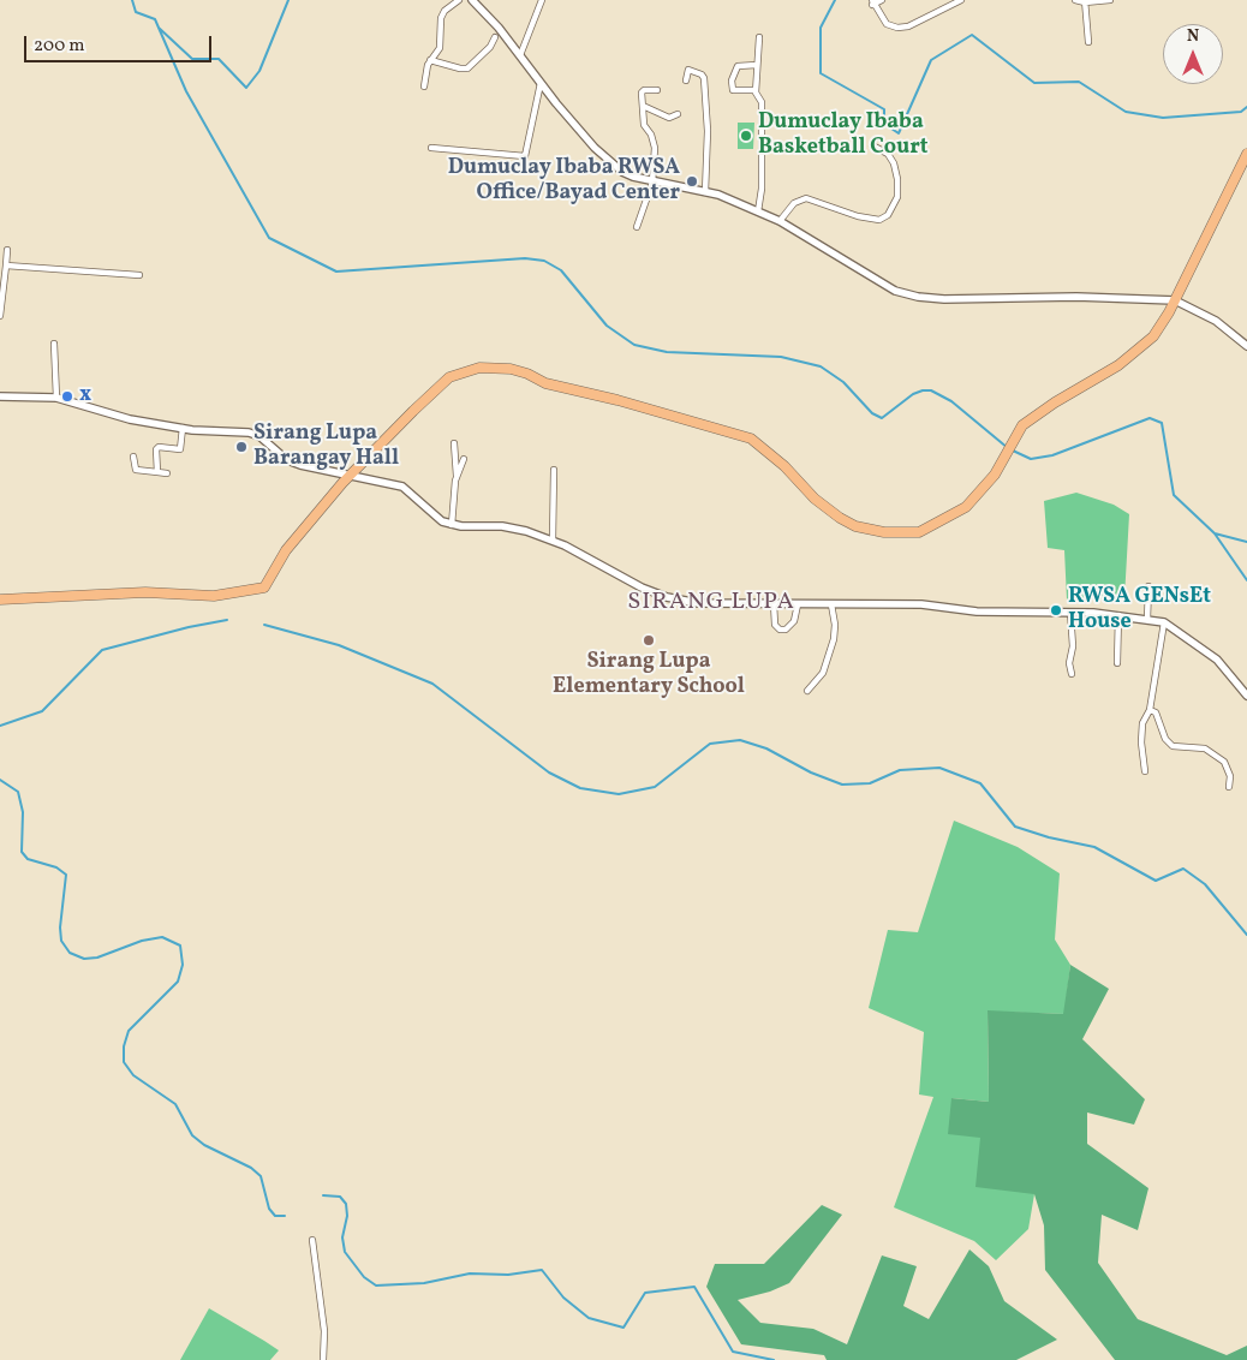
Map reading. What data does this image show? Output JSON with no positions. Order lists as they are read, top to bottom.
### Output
{
  "districts": ["SIRANG LUPA"],
  "places": [
    "Dumuclay Ibaba Basketball Court",
    "Dumuclay Ibaba RWSA Office/Bayad Center",
    "x",
    "Sirang Lupa Barangay Hall",
    "RWSA GENsEt House",
    "Sirang Lupa Elementary School"
  ],
  "scale_bar": "200 m",
  "north": "top"
}
